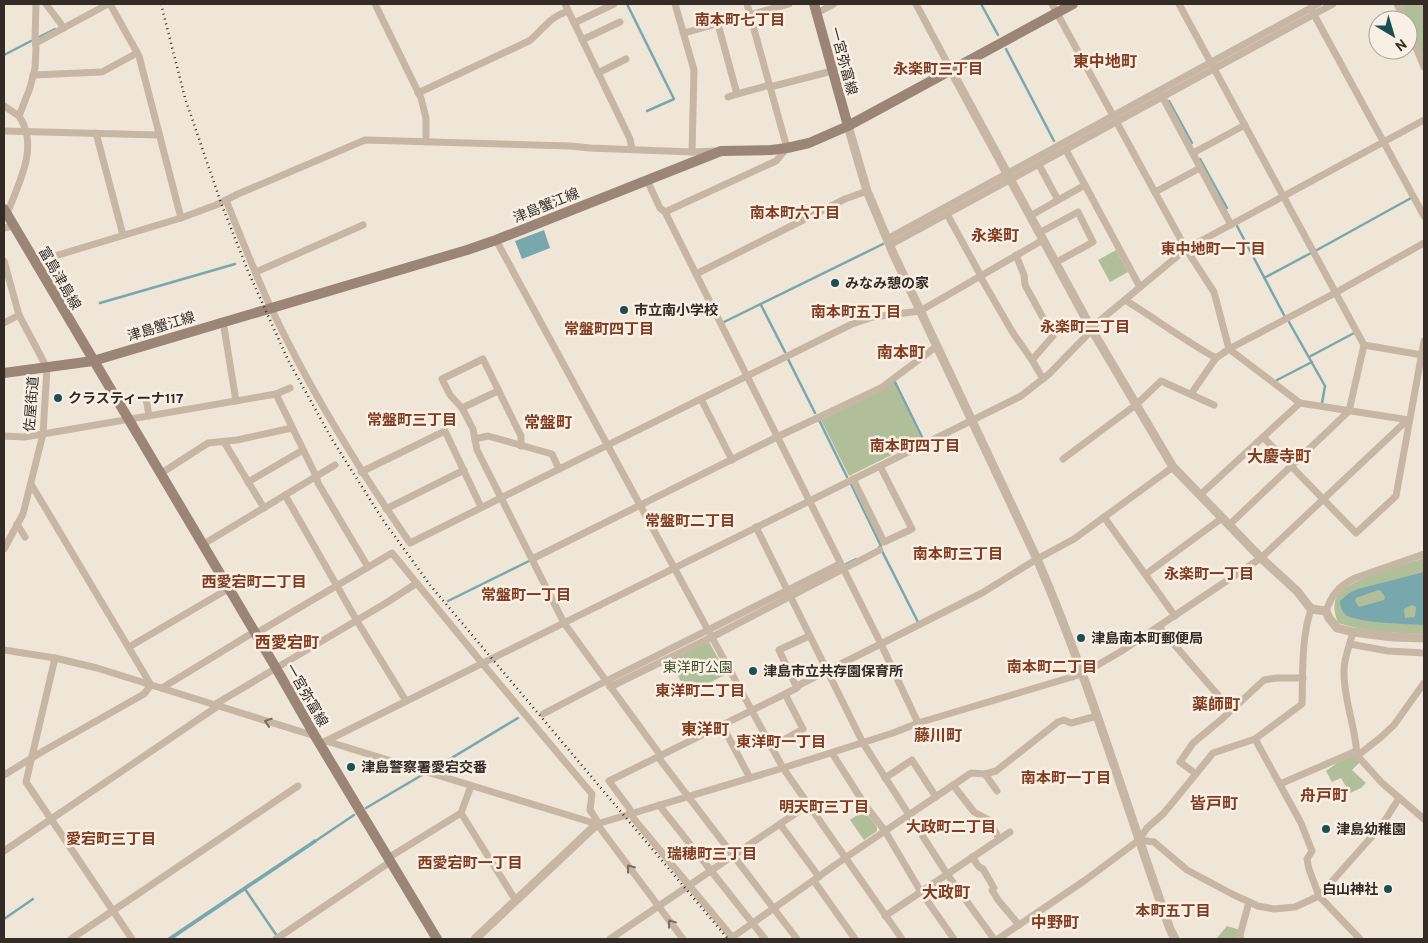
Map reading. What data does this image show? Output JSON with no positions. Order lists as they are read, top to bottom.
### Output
{
  "streets": {
    "main road": ["一宮弥富線", "津島蟹江線", "富島津島線"],
    "street": ["佐屋街道"]
  },
  "crossings": [
    ["一宮弥富線", "津島蟹江線"],
    ["一宮弥富線", "富島津島線"],
    ["津島蟹江線", "富島津島線"],
    ["津島蟹江線", "佐屋街道"]
  ],
  "districts": [
    "南本町七丁目",
    "東中地町",
    "永楽町三丁目",
    "南本町六丁目",
    "永楽町",
    "東中地町一丁目",
    "南本町五丁目",
    "永楽町二丁目",
    "常盤町四丁目",
    "南本町",
    "常盤町三丁目",
    "常盤町",
    "南本町四丁目",
    "大慶寺町",
    "常盤町二丁目",
    "南本町三丁目",
    "永楽町一丁目",
    "西愛宕町二丁目",
    "常盤町一丁目",
    "西愛宕町",
    "南本町二丁目",
    "東洋町二丁目",
    "薬師町",
    "東洋町",
    "藤川町",
    "東洋町一丁目",
    "南本町一丁目",
    "舟戸町",
    "皆戸町",
    "明天町三丁目",
    "大政町二丁目",
    "愛宕町三丁目",
    "瑞穂町三丁目",
    "西愛宕町一丁目",
    "大政町",
    "本町五丁目",
    "中野町"
  ],
  "parks": ["東洋町公園"],
  "places": [
    "みなみ憩の家",
    "市立南小学校",
    "クラスティーナ117",
    "津島南本町郵便局",
    "津島市立共存園保育所",
    "津島警察署愛宕交番",
    "津島幼稚園",
    "白山神社"
  ],
  "north": "bottom right"
}
